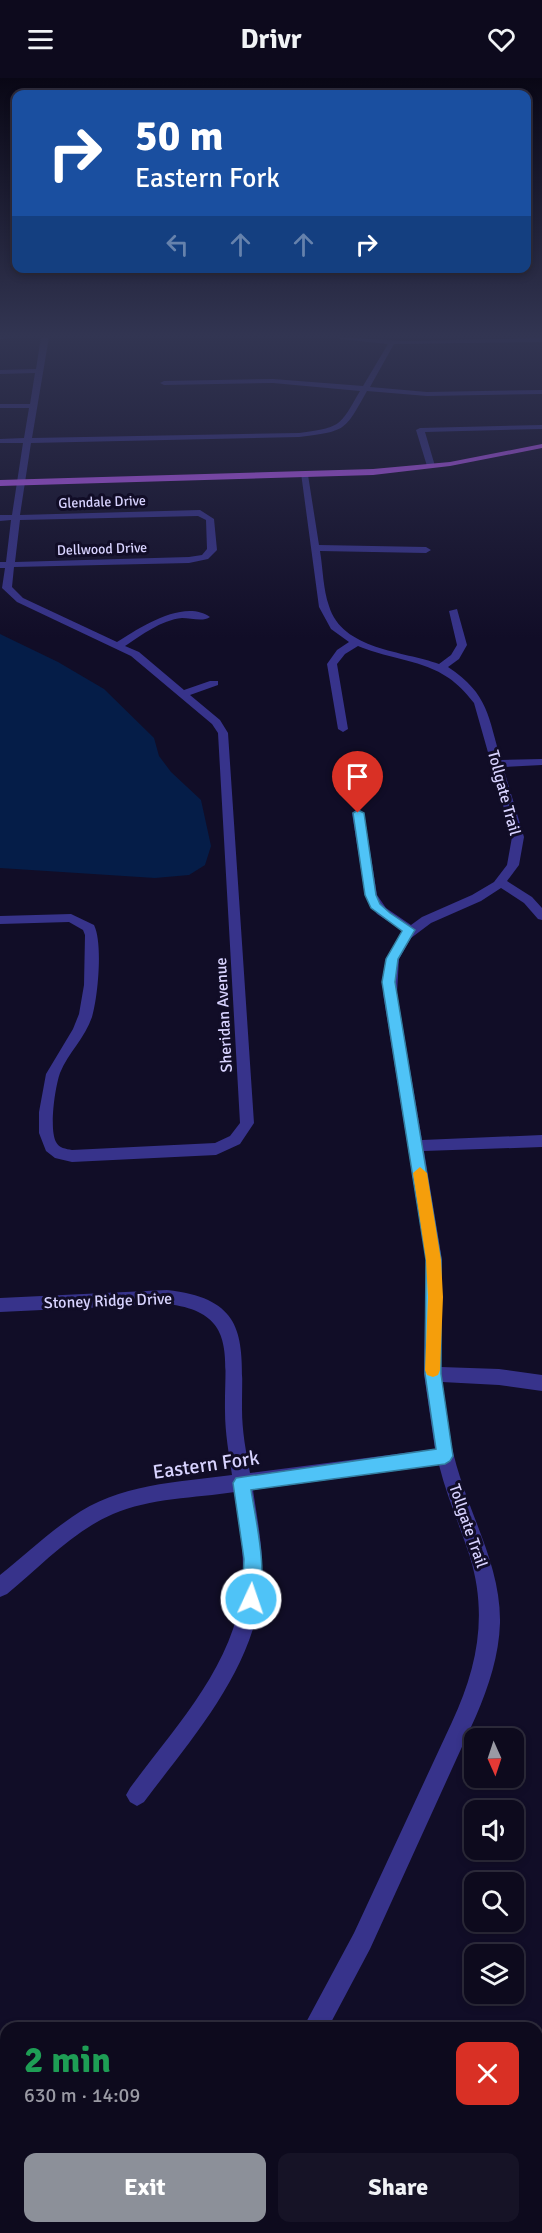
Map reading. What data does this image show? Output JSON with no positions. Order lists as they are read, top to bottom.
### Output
{
  "streets": {
    "street": [
      "Glendale Drive",
      "Dellwood Drive",
      "Tollgate Trail",
      "Sheridan Avenue",
      "Stoney Ridge Drive",
      "Eastern Fork"
    ]
  },
  "crossings": [
    ["Glendale Drive", "Dellwood Drive"],
    ["Glendale Drive", "Sheridan Avenue"],
    ["Dellwood Drive", "Sheridan Avenue"],
    ["Tollgate Trail", "Eastern Fork"],
    ["Stoney Ridge Drive", "Eastern Fork"]
  ],
  "north": "bottom",
  "page": {
    "header": "Drivr",
    "turn": ["50 m", "Eastern Fork"],
    "heading": ["2 min", "630 m · 14:09"],
    "buttons": ["Exit", "Share"]
  }
}
